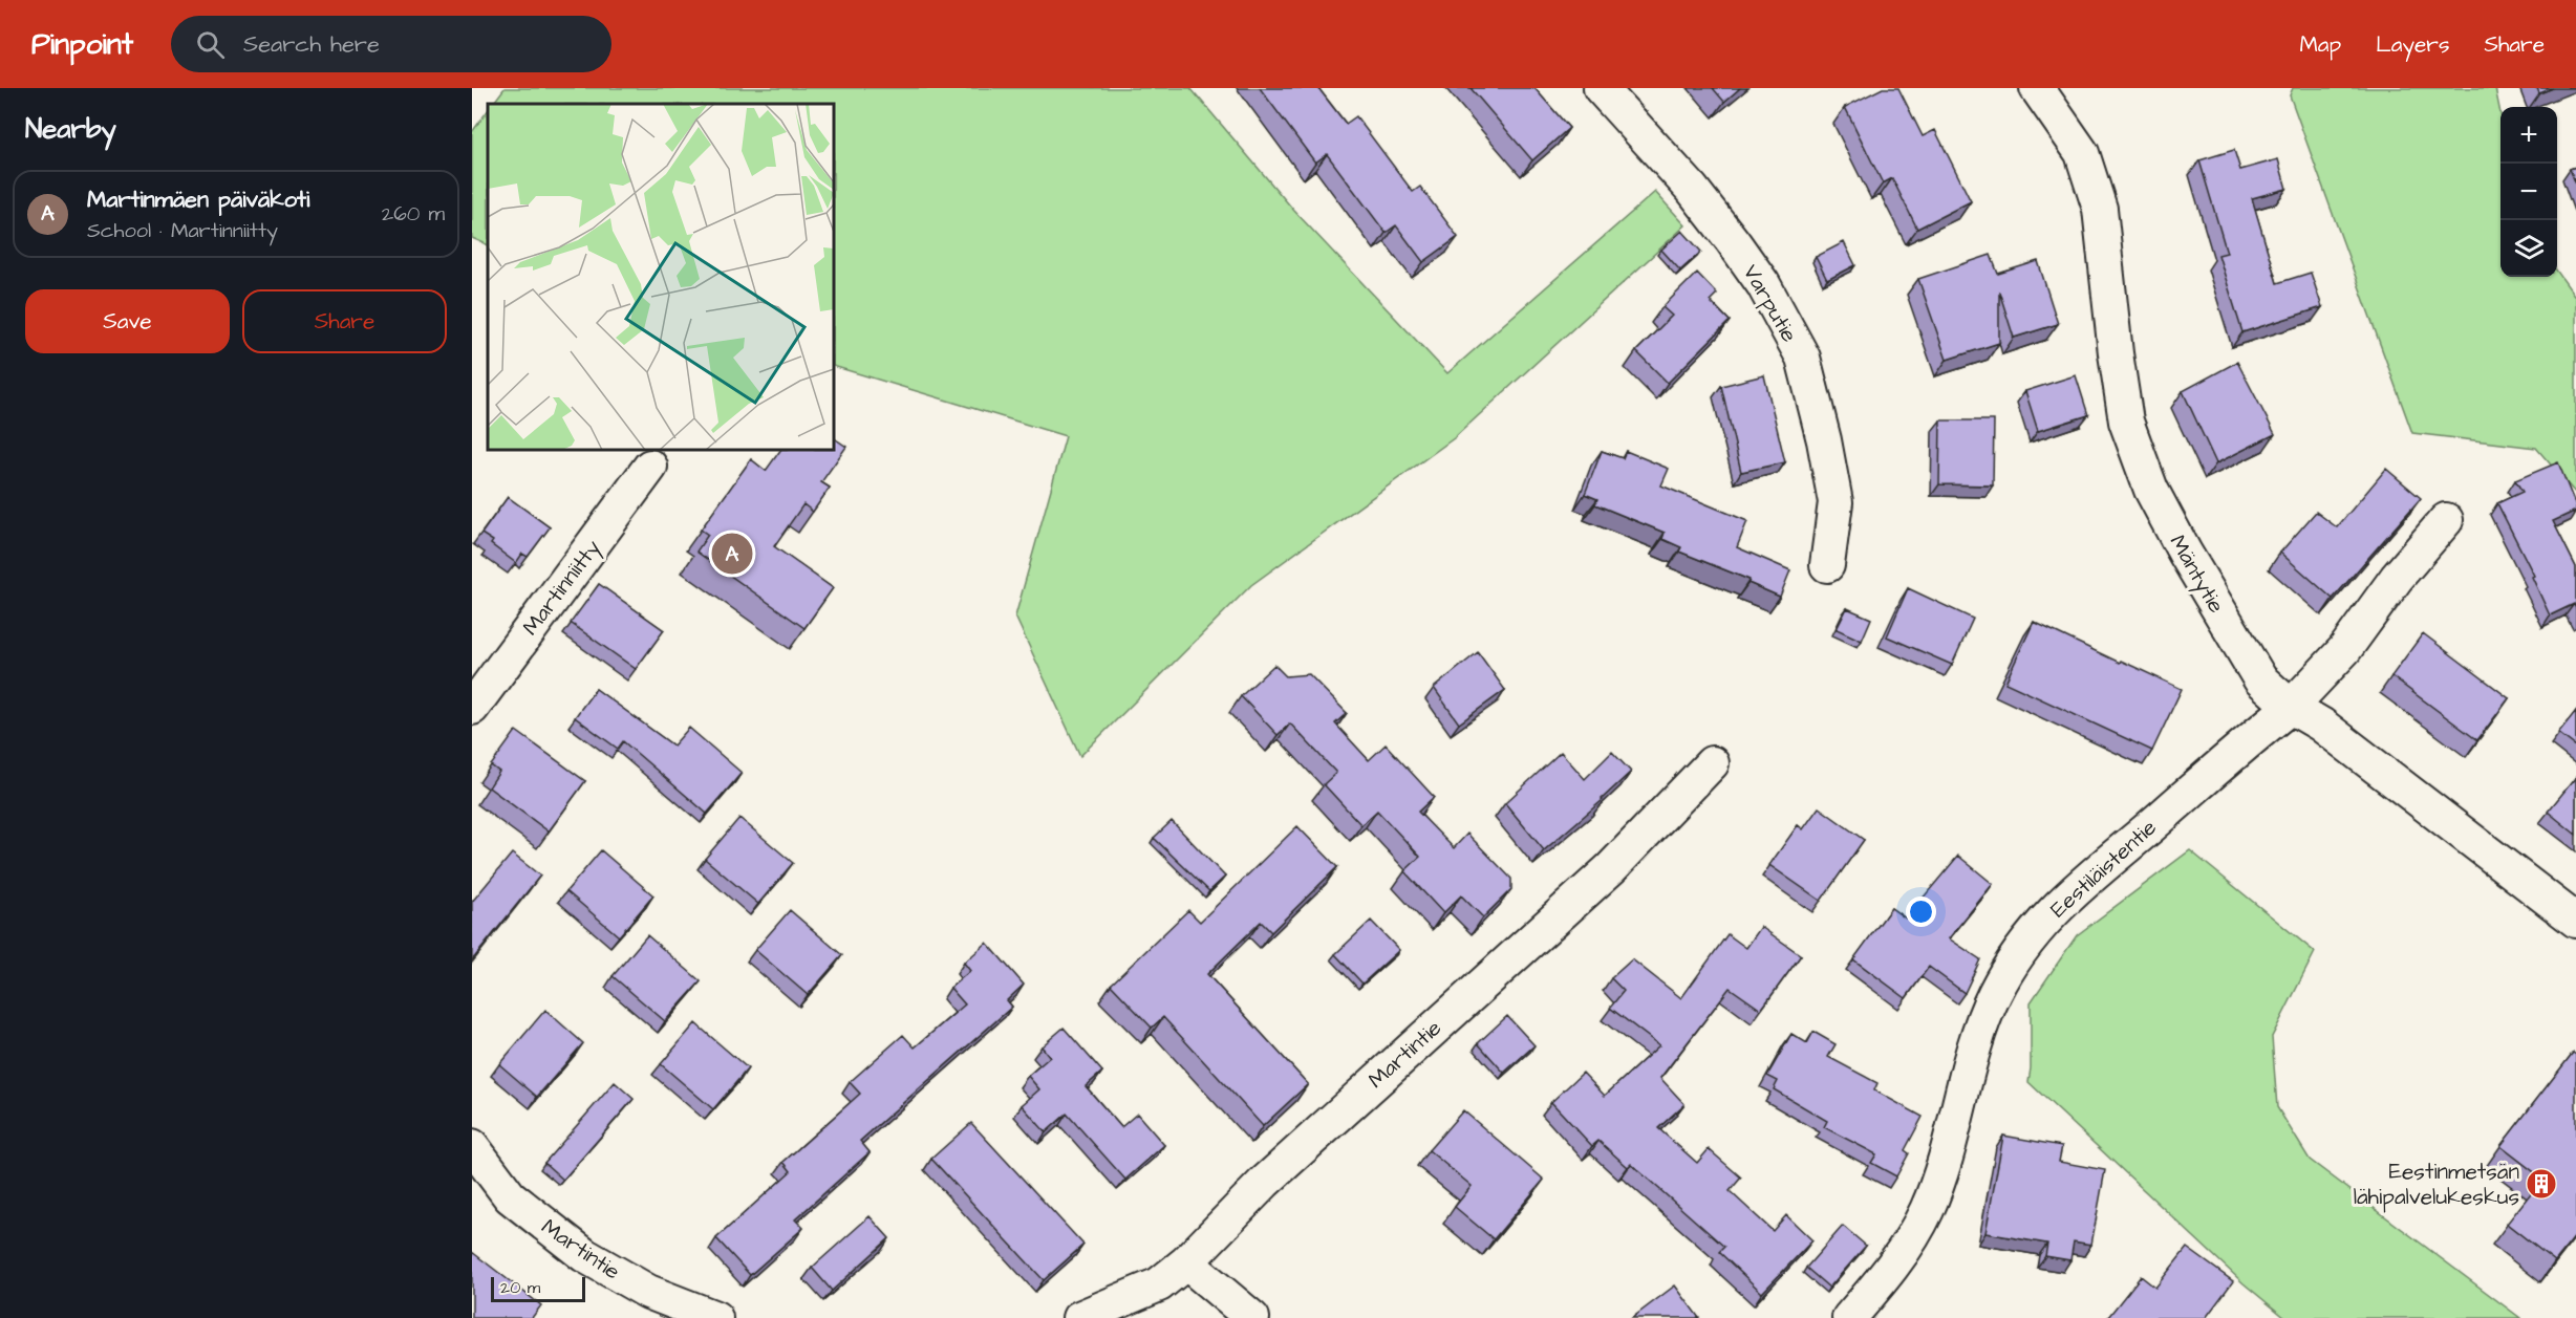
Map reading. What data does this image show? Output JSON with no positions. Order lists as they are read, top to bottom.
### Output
{
  "streets": {
    "street": [
      "Varputie",
      "Mäntytie",
      "Martinniitty",
      "Eestiläistentie",
      "Martintie"
    ]
  },
  "crossings": [
    ["Mäntytie", "Eestiläistentie"]
  ],
  "places": {
    "building": ["Eestinmetsän lähipalvelukeskus"]
  },
  "scale_bar": "20 m",
  "page": {
    "header": "Pinpoint",
    "search": "Search here",
    "nav": ["Map", "Layers", "Share"],
    "heading": "Nearby",
    "map_buttons": ["+", "−"],
    "list": [
      {
        "mark": "A",
        "name": "Martinmäen päiväkoti",
        "note": "School · Martinniitty",
        "value": "260 m"
      }
    ],
    "buttons": ["Save", "Share"],
    "pins": "A",
    "scale": "20 m"
  }
}
